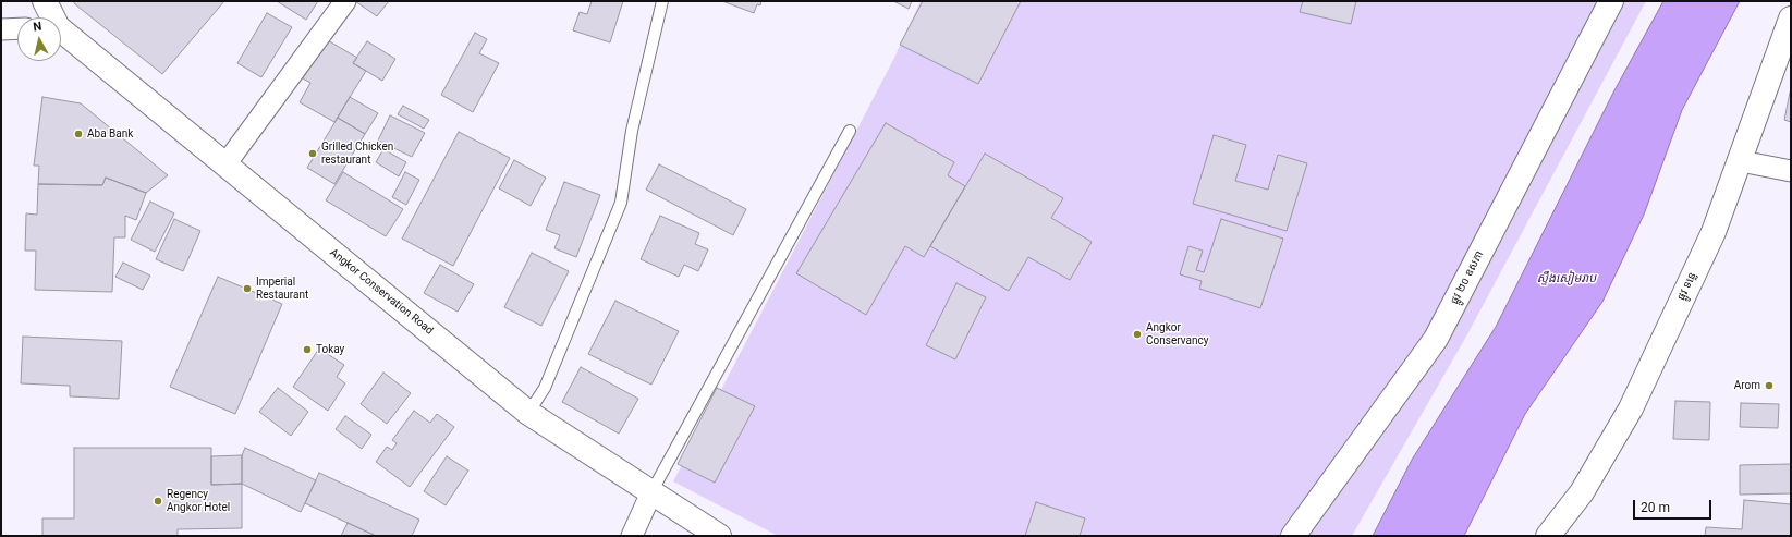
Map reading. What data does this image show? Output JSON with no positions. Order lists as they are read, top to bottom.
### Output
{
  "streets": {
    "street": ["ផ្លូវ ២០ ឧសភា", "ផ្លូវ ទន្លេ", "Angkor Conservation Road"]
  },
  "water": ["ស្ទឹងសៀមរាប"],
  "places": [
    "Aba Bank",
    "Grilled Chicken restaurant",
    "Imperial Restaurant",
    "Angkor Conservancy",
    "Tokay",
    "Arom",
    "Regency Angkor Hotel"
  ],
  "scale_bar": "20 m",
  "north": "top"
}
